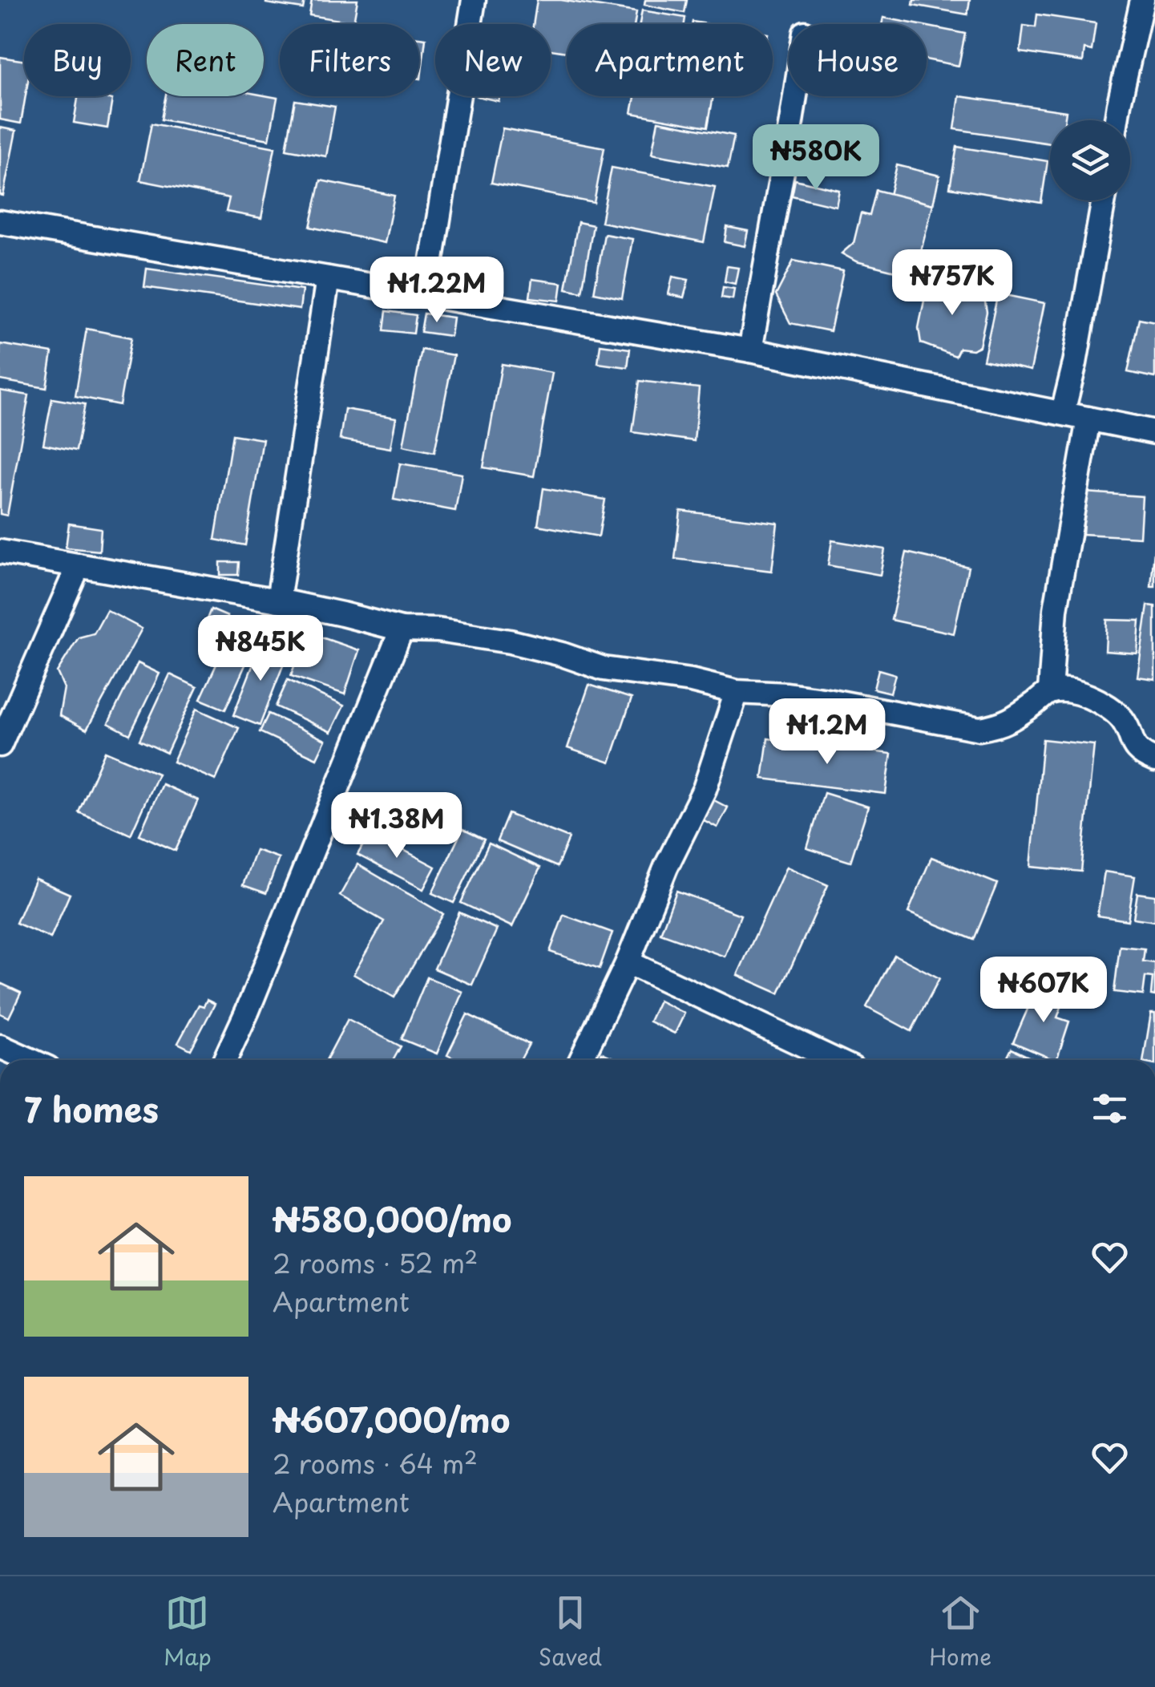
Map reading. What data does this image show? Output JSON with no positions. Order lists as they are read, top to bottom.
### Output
{
  "page": {
    "chip": [
      "Buy",
      "Rent",
      "Filters",
      "New",
      "Apartment",
      "House"
    ],
    "price": [
      "₦580K",
      "₦757K",
      "₦1.22M",
      "₦845K",
      "₦1.2M",
      "₦1.38M",
      "₦607K"
    ],
    "heading": "7 homes",
    "list": [
      {
        "name": "₦580,000/mo",
        "note": "2 rooms · 52 m² · Apartment"
      },
      {
        "name": "₦607,000/mo",
        "note": "2 rooms · 64 m² · Apartment"
      }
    ],
    "tabs": ["Map", "Saved", "Home"]
  }
}
